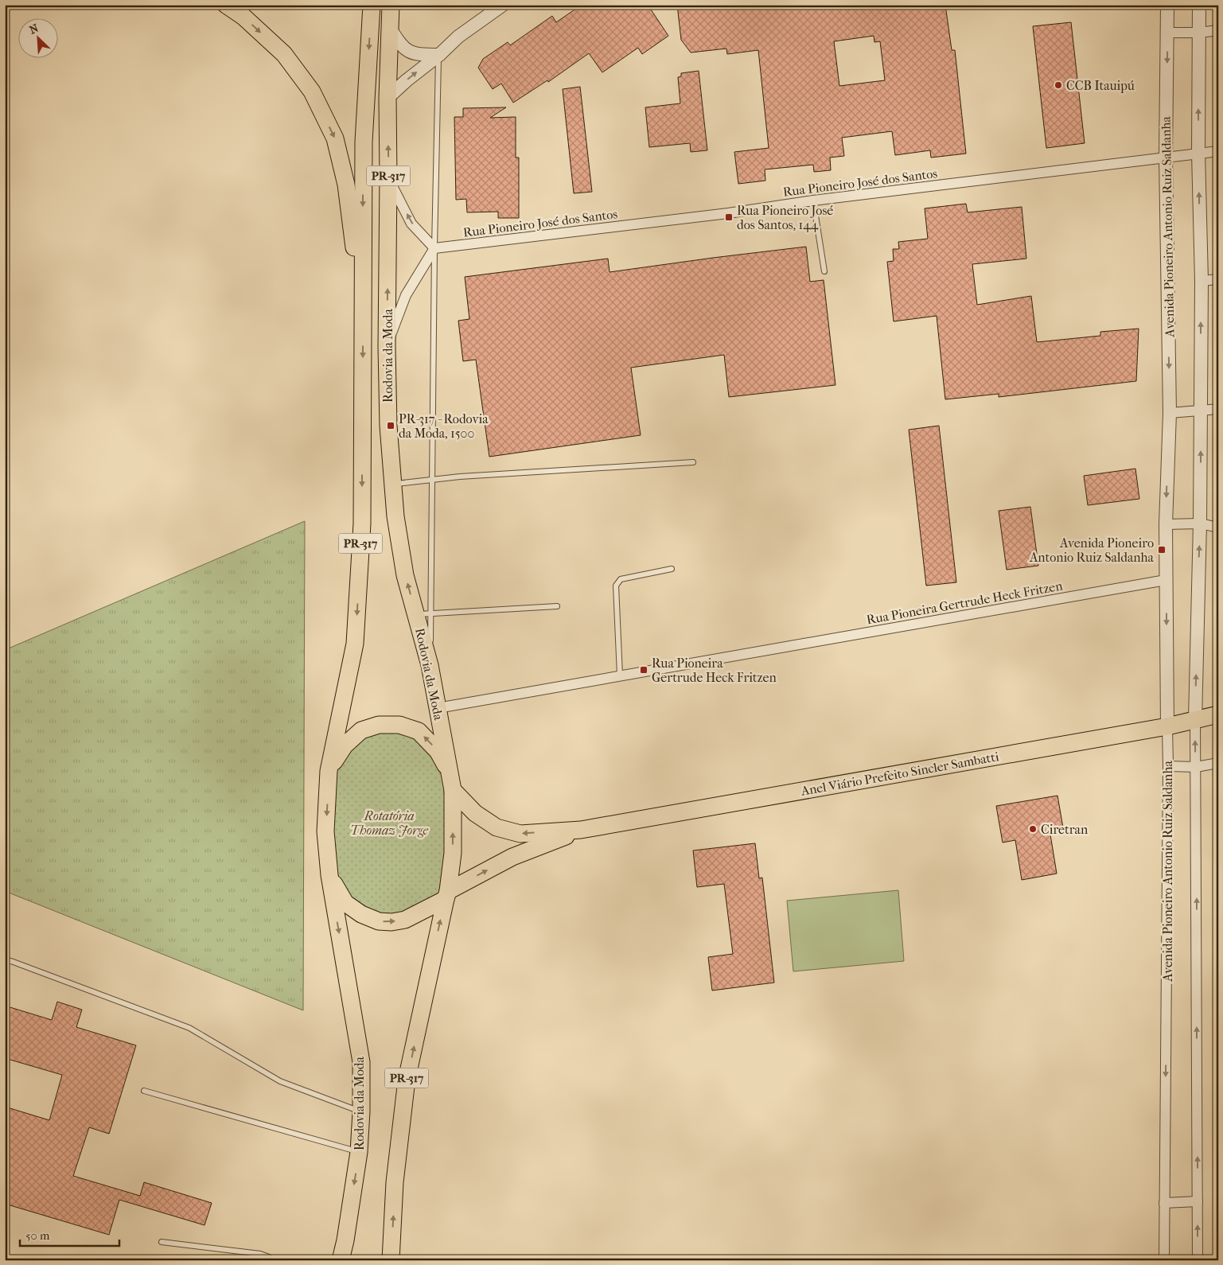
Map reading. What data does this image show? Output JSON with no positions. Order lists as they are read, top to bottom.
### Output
{
  "streets": {
    "highway": ["PR-317", "Rodovia da Moda", "Anel Viário Prefeito Sincler Sambatti"],
    "street": ["Rua Pioneiro José dos Santos", "Avenida Pioneiro Antonio Ruiz Saldanha", "Rua Pioneira Gertrude Heck Fritzen"]
  },
  "crossings": [
    ["PR-317", "Rodovia da Moda"],
    ["PR-317", "Anel Viário Prefeito Sincler Sambatti"],
    ["Rua Pioneiro José dos Santos", "Avenida Pioneiro Antonio Ruiz Saldanha"],
    ["Avenida Pioneiro Antonio Ruiz Saldanha", "Rua Pioneira Gertrude Heck Fritzen"],
    ["Avenida Pioneiro Antonio Ruiz Saldanha", "Anel Viário Prefeito Sincler Sambatti"],
    ["Rodovia da Moda", "Rua Pioneira Gertrude Heck Fritzen"],
    ["Rodovia da Moda", "Anel Viário Prefeito Sincler Sambatti"]
  ],
  "parks": ["Rotatória Thomaz Jorge"],
  "places": {
    "other": ["CCB Itauipú", "Ciretran"],
    "transit": [
      "Rua Pioneiro José dos Santos, 144",
      "PR-317 - Rodovia da Moda, 1500",
      "Avenida Pioneiro Antonio Ruiz Saldanha",
      "Rua Pioneira Gertrude Heck Fritzen"
    ]
  },
  "scale_bar": "50 m",
  "north": "top left"
}
